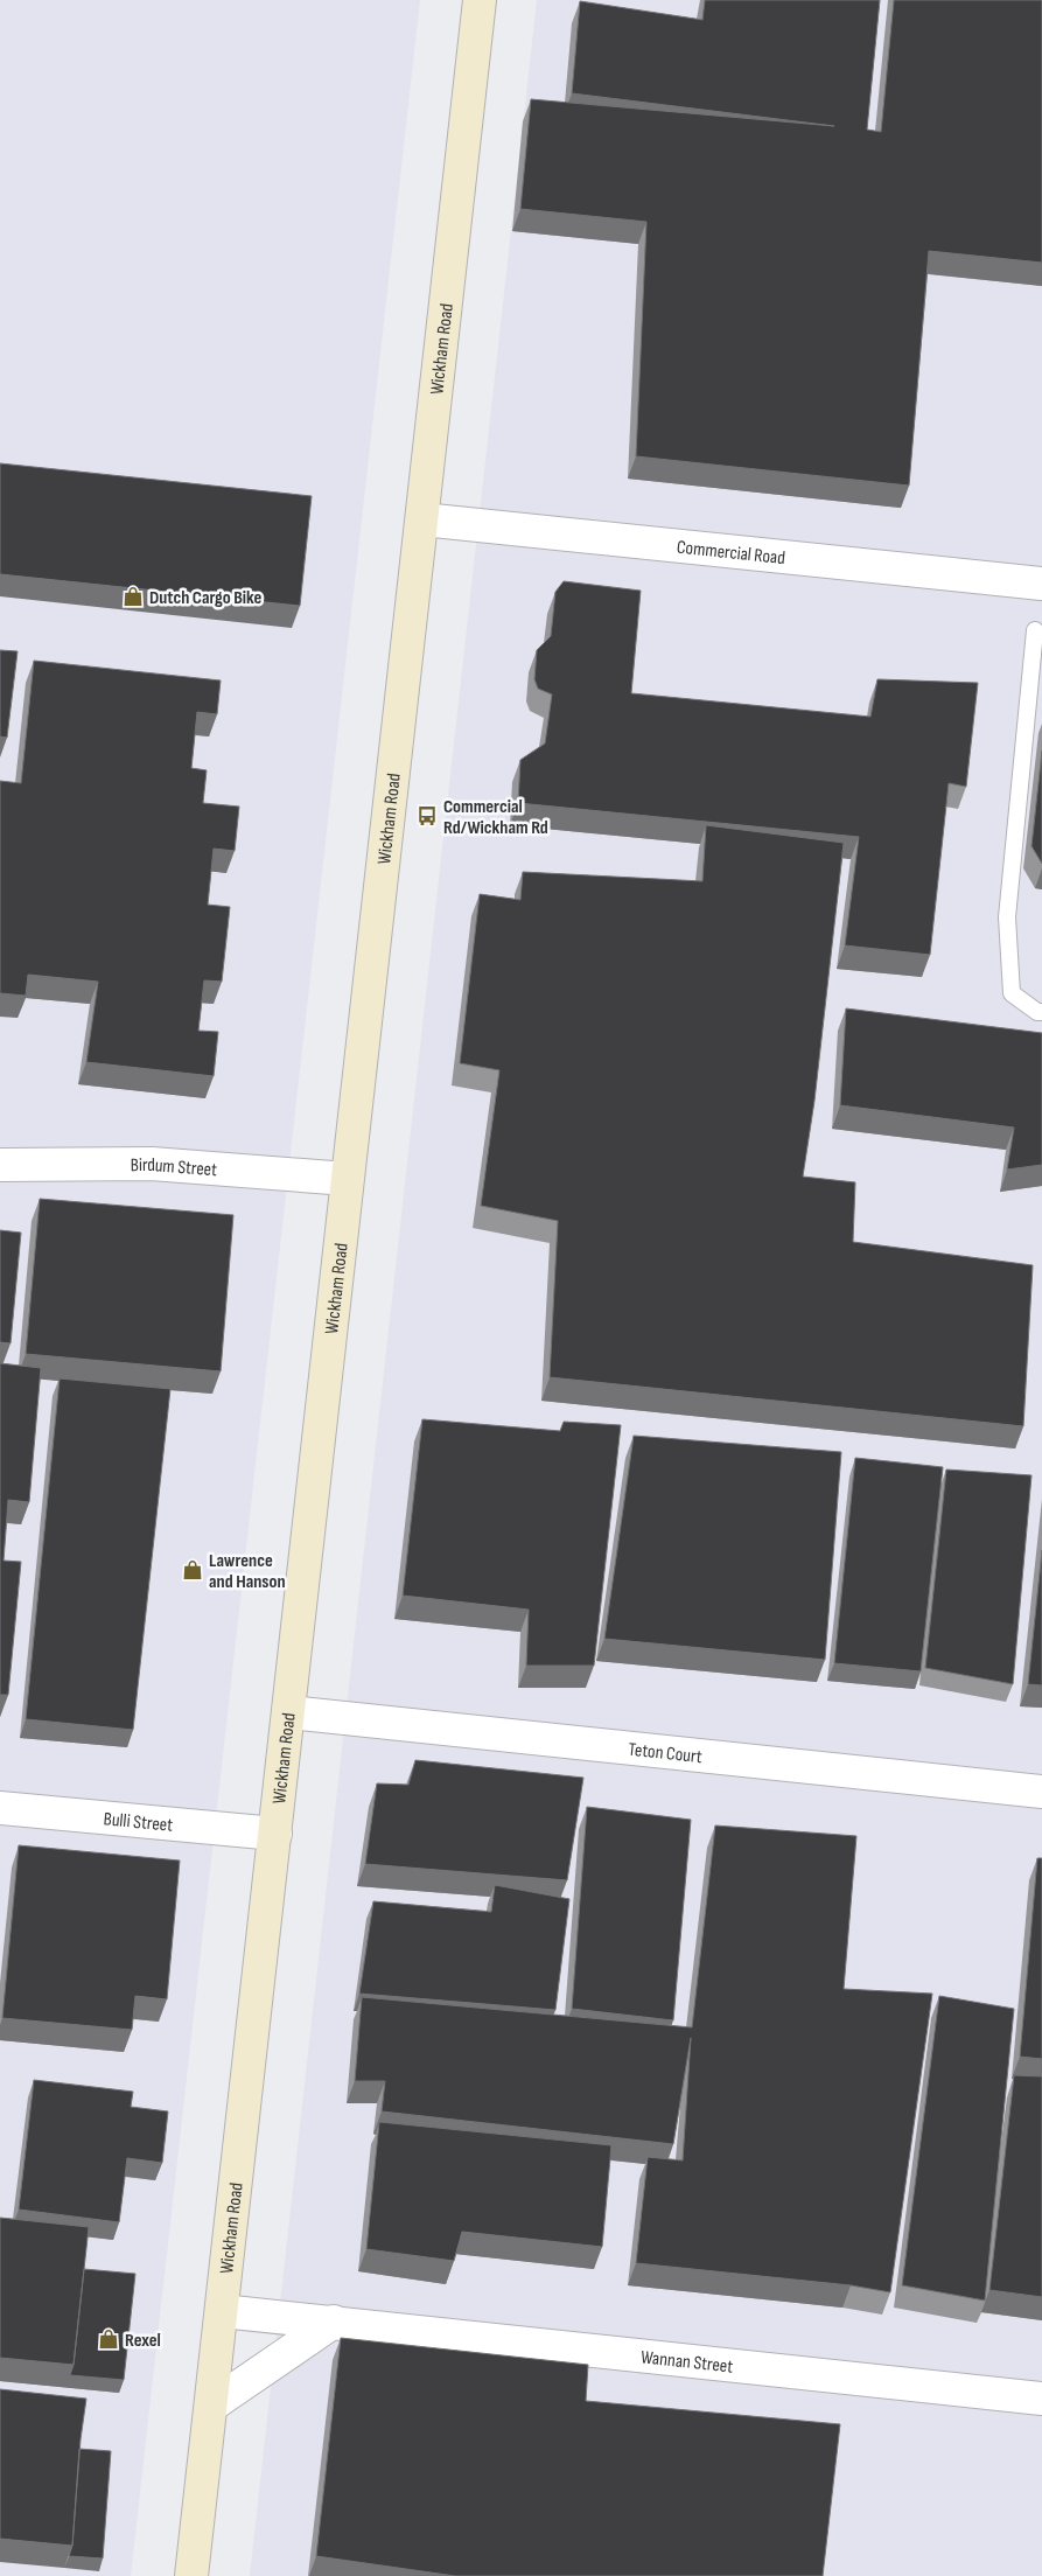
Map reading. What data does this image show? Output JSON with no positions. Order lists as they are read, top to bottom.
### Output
{
  "streets": {
    "main road": ["Wickham Road"],
    "street": [
      "Commercial Road",
      "Birdum Street",
      "Teton Court",
      "Bulli Street",
      "Wannan Street"
    ]
  },
  "crossings": [
    ["Wickham Road", "Commercial Road"],
    ["Wickham Road", "Birdum Street"],
    ["Wickham Road", "Teton Court"],
    ["Wickham Road", "Bulli Street"],
    ["Wickham Road", "Wannan Street"]
  ],
  "places": {
    "shop": ["Dutch Cargo Bike", "Lawrence and Hanson", "Rexel"],
    "bus stop": ["Commercial Rd/Wickham Rd"]
  }
}
